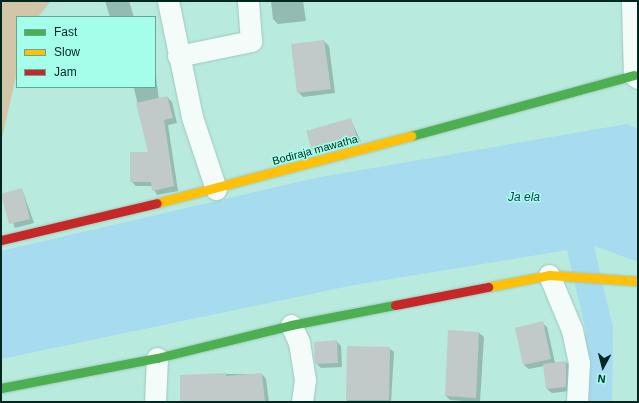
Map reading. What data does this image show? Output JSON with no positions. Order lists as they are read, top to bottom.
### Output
{
  "streets": {
    "street": ["Bodiraja mawatha"]
  },
  "water": ["Ja ela"],
  "legend": ["Fast", "Slow", "Jam"],
  "north": "bottom"
}
